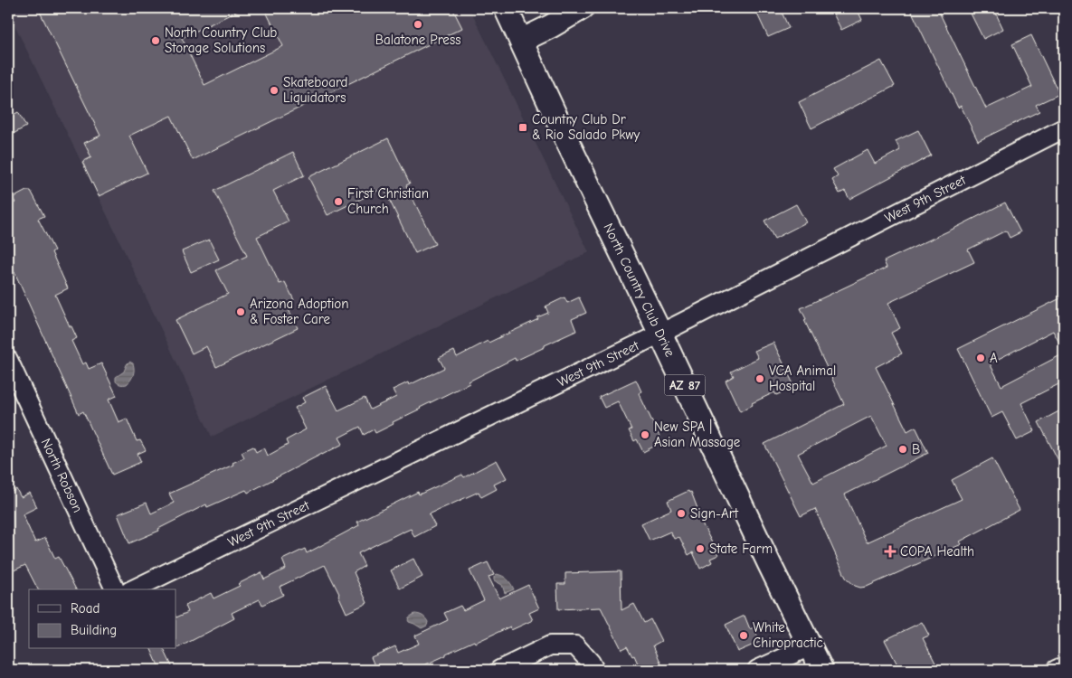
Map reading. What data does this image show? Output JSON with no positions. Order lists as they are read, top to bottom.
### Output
{
  "streets": {
    "main road": ["North Country Club Drive", "AZ 87"],
    "street": ["West 9th Street", "North Robson"]
  },
  "crossings": [
    ["West 9th Street", "North Country Club Drive"]
  ],
  "places": {
    "other": [
      "Balatone Press",
      "North Country Club Storage Solutions",
      "Skateboard Liquidators",
      "First Christian Church",
      "Arizona Adoption & Foster Care",
      "A",
      "VCA Animal Hospital",
      "New SPA | Asian Massage",
      "B",
      "Sign-Art",
      "State Farm",
      "White Chiropractic"
    ],
    "transit": ["Country Club Dr & Rio Salado Pkwy"],
    "health": ["COPA Health"]
  },
  "legend": ["Road", "Building"]
}
